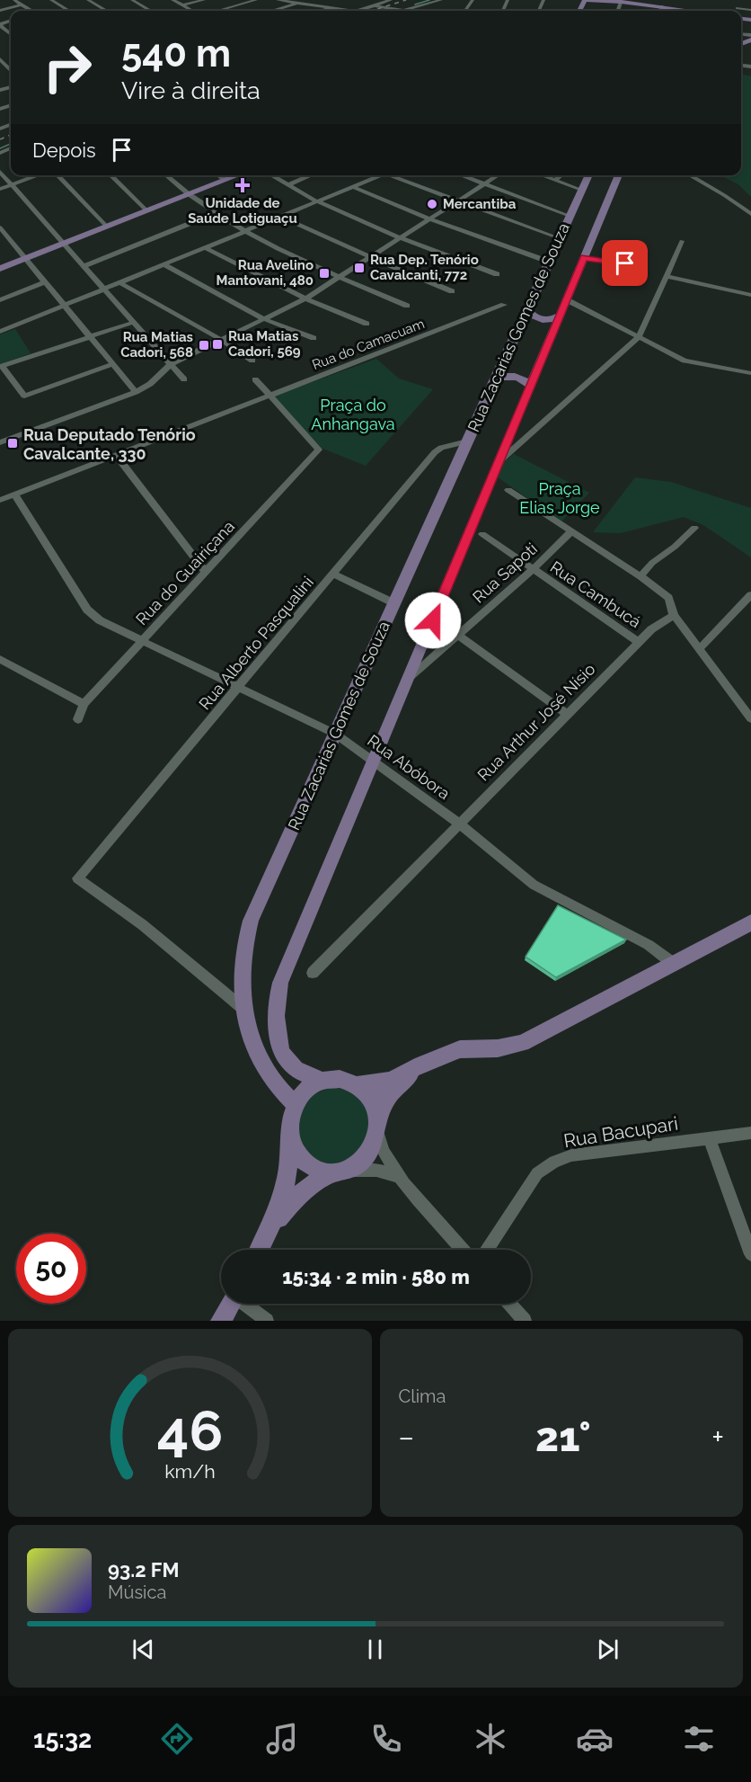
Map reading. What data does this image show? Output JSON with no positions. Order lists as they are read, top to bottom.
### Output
{
  "streets": {
    "main road": ["Rua Zacarias Gomes de Souza"],
    "street": [
      "Rua do Camacuam",
      "Rua do Guairiçana",
      "Rua Sapoti",
      "Rua Cambucá",
      "Rua Alberto Pasqualini",
      "Rua Arthur José Nísio",
      "Rua Abóbora",
      "Rua Bacupari"
    ]
  },
  "crossings": [
    ["Rua Zacarias Gomes de Souza", "Rua Sapoti"],
    ["Rua Zacarias Gomes de Souza", "Rua Alberto Pasqualini"],
    ["Rua Zacarias Gomes de Souza", "Rua Abóbora"],
    ["Rua do Camacuam", "Rua do Guairiçana"],
    ["Rua do Camacuam", "Rua Abóbora"],
    ["Rua do Guairiçana", "Rua Abóbora"],
    ["Rua Sapoti", "Rua Cambucá"],
    ["Rua Cambucá", "Rua Arthur José Nísio"],
    ["Rua Alberto Pasqualini", "Rua Abóbora"],
    ["Rua Arthur José Nísio", "Rua Abóbora"]
  ],
  "parks": ["Praça do Anhangava", "Praça Elias Jorge"],
  "places": {
    "health": ["Unidade de Saúde Lotiguaçu"],
    "other": ["Mercantiba"],
    "transit": [
      "Rua Dep. Tenório Cavalcanti, 772",
      "Rua Avelino Mantovani, 480",
      "Rua Matias Cadori, 569",
      "Rua Matias Cadori, 568",
      "Rua Deputado Tenório Cavalcante, 330"
    ]
  },
  "page": {
    "turn": ["540 m", "Vire à direita"],
    "then": "Depois",
    "limit": "50",
    "trip": "15:34 · 2 min · 580 m",
    "tile": "Clima",
    "heat": ["−", "21°", "+"],
    "song": ["93.2 FM", "Música"],
    "tabs": "15:32",
    "gauge": ["46", "km/h"]
  }
}
